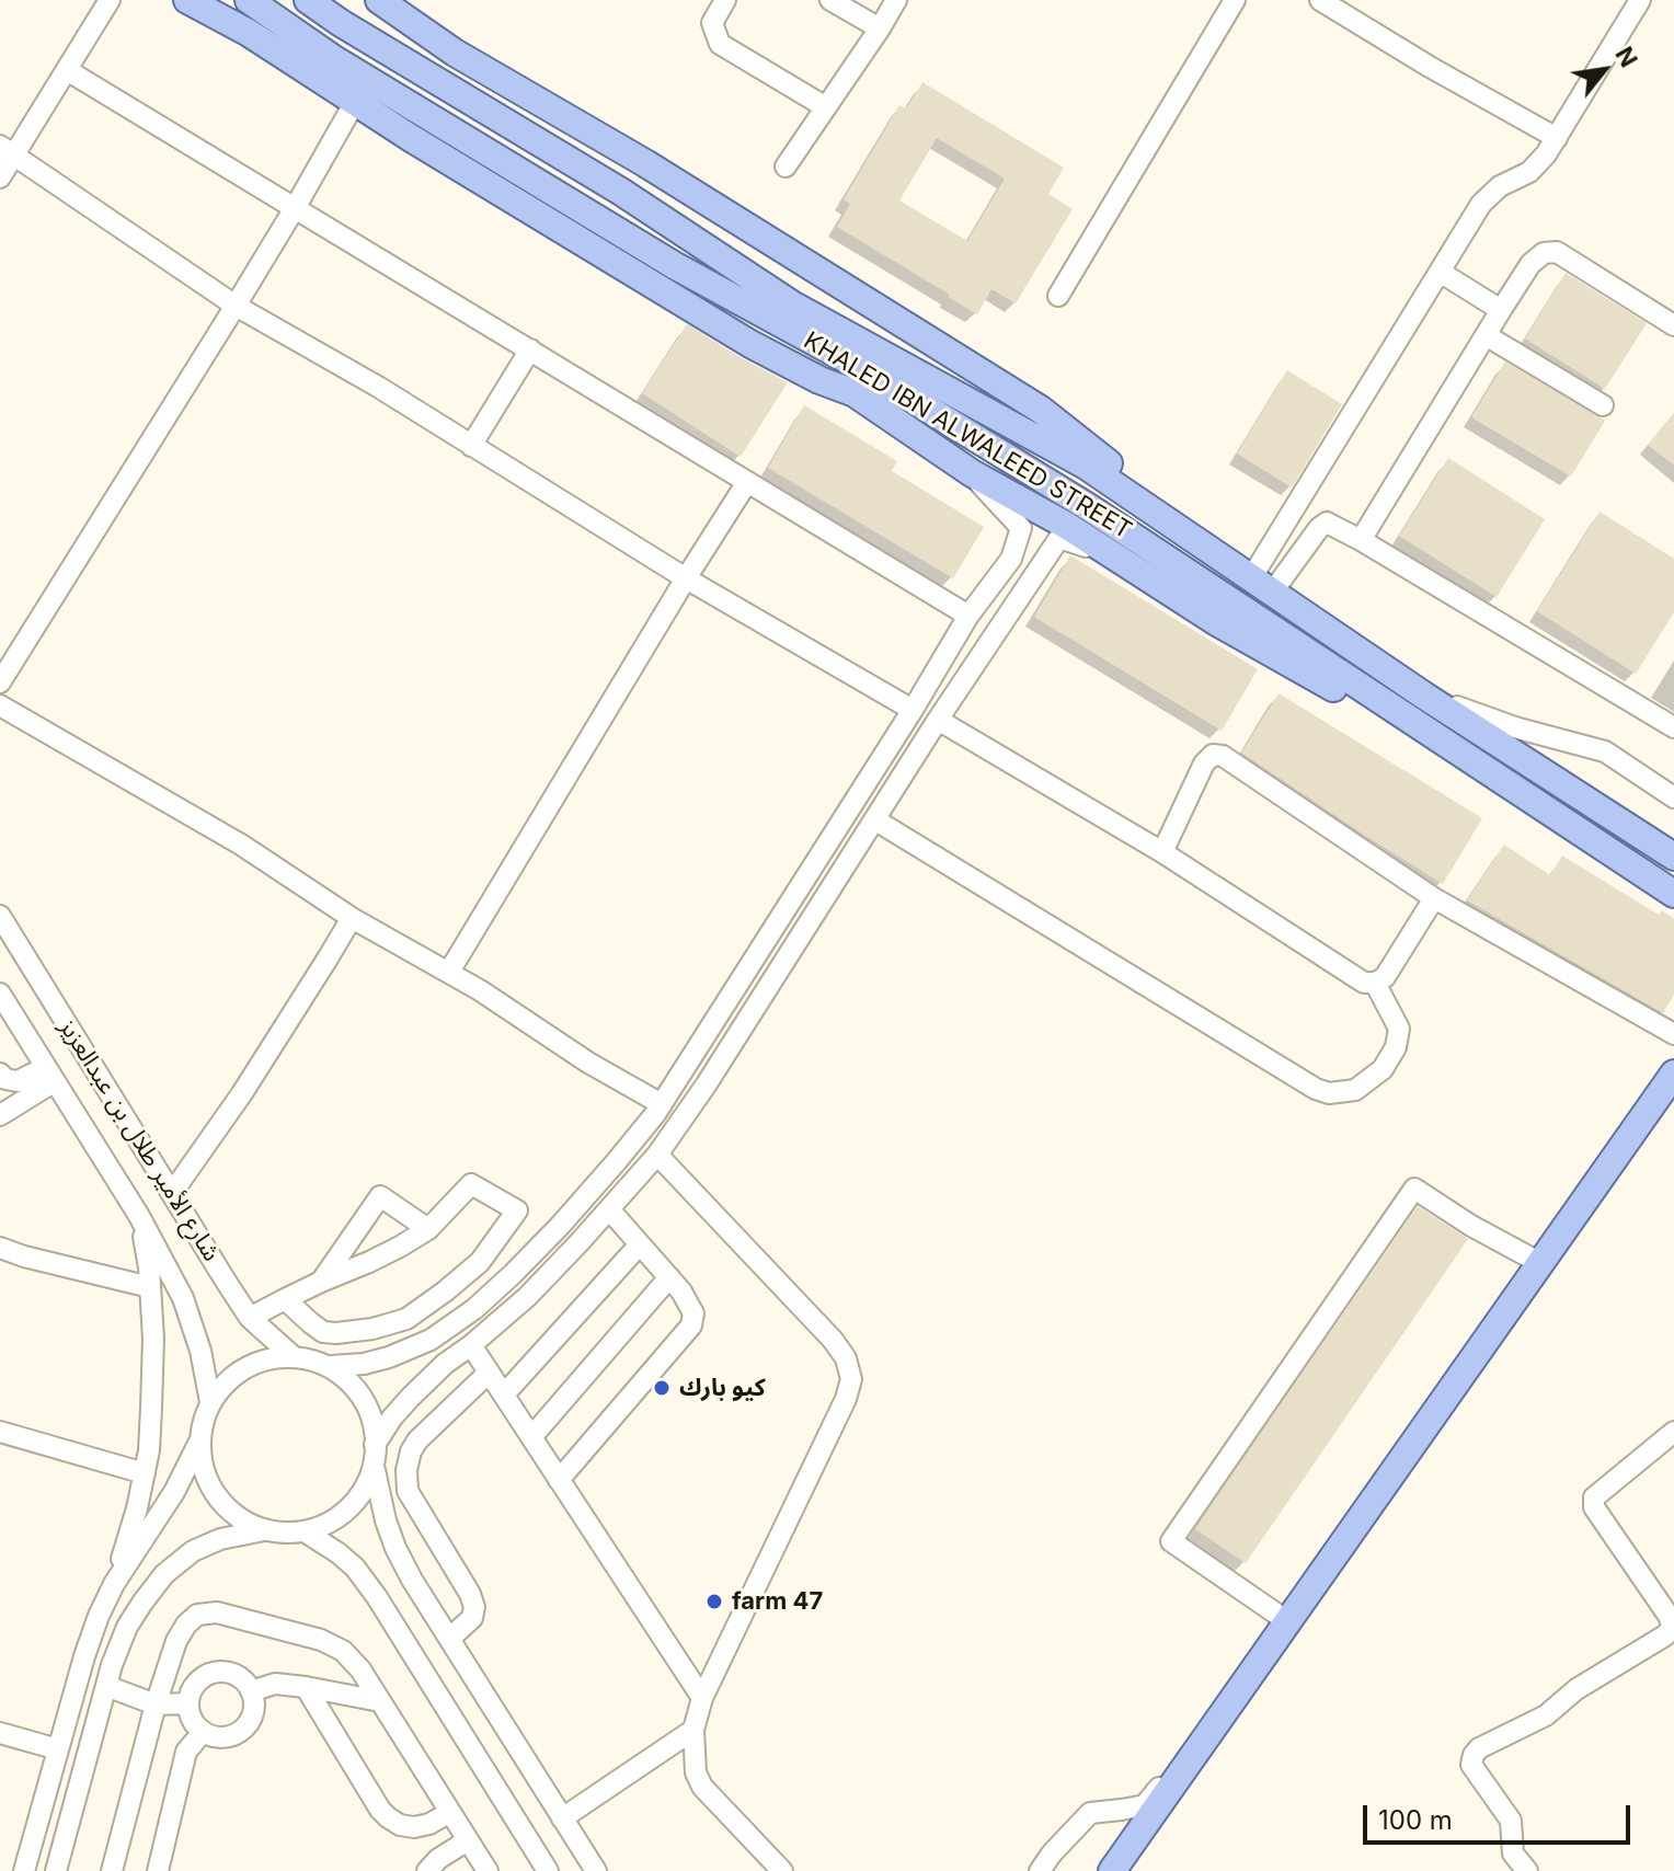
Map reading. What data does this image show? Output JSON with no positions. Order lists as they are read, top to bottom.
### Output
{
  "streets": {
    "main road": ["KHALED IBN ALWALEED STREET"],
    "street": ["شارع الأمير طلال بن عبدالعزيز"]
  },
  "places": ["كيو بارك", "farm 47"],
  "scale_bar": "100 m",
  "north": "top right"
}
